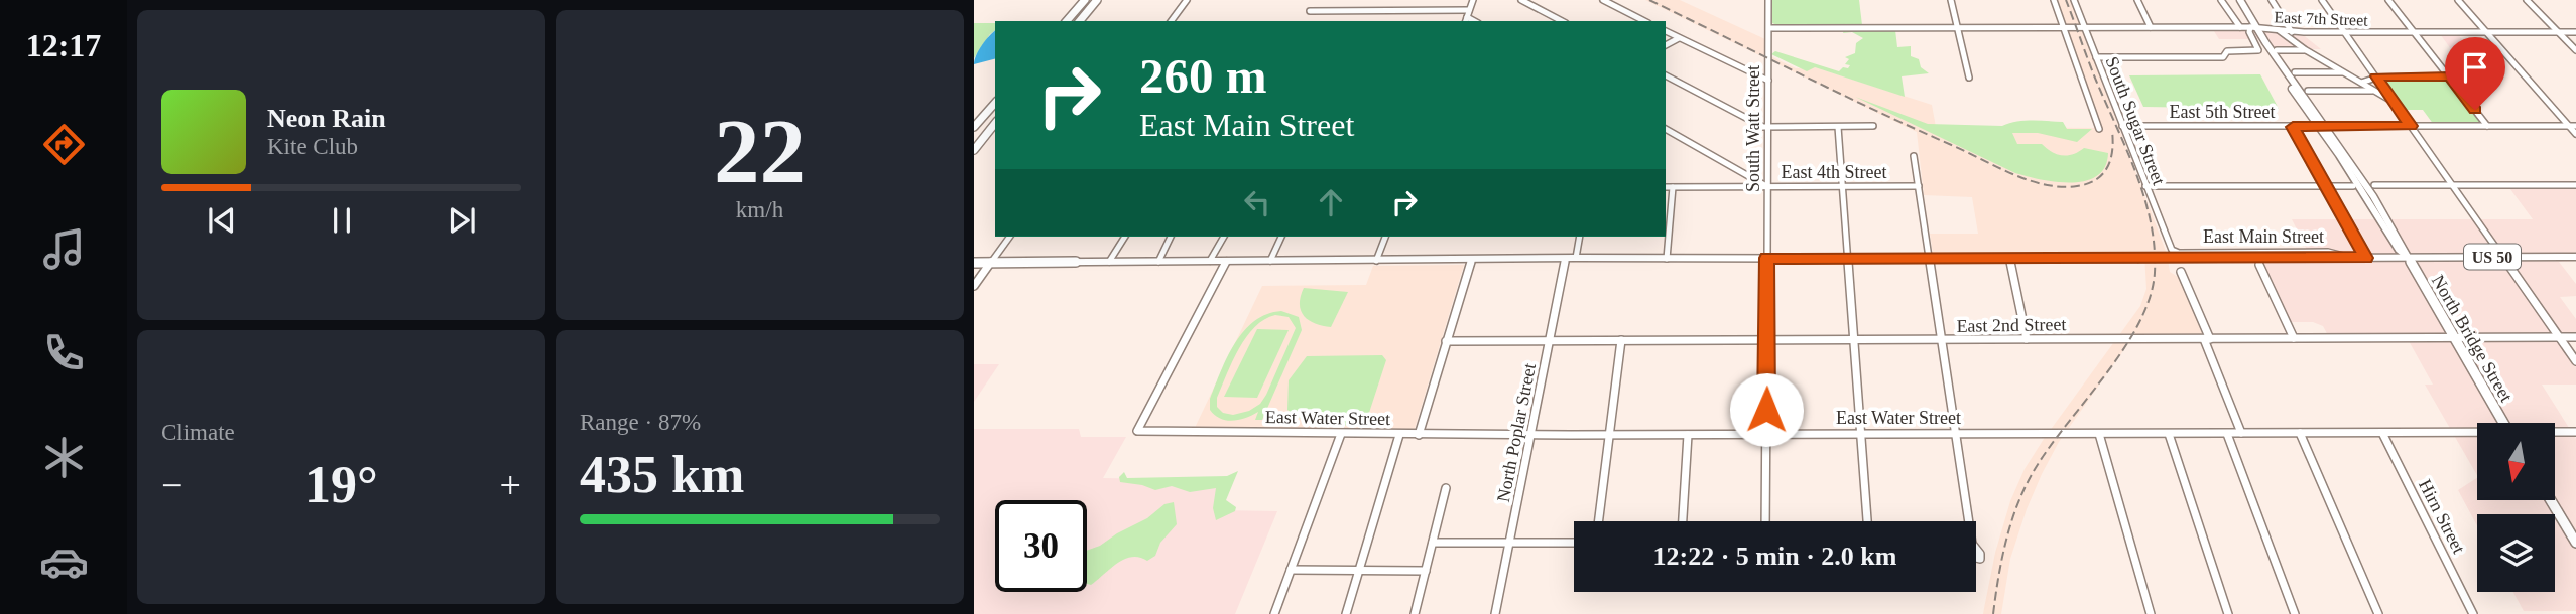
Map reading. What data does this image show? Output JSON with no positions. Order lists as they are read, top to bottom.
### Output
{
  "streets": {
    "main road": ["East Main Street", "US 50", "North Bridge Street"],
    "street": [
      "East 7th Street",
      "East 5th Street",
      "South Sugar Street",
      "South Watt Street",
      "East 4th Street",
      "East 2nd Street",
      "East Water Street",
      "North Poplar Street",
      "Hirn Street"
    ]
  },
  "crossings": [
    ["East 7th Street", "South Sugar Street"],
    ["East 7th Street", "South Watt Street"],
    ["East 7th Street", "North Bridge Street"],
    ["East 5th Street", "South Sugar Street"],
    ["East 5th Street", "North Bridge Street"],
    ["South Sugar Street", "East Main Street"],
    ["South Watt Street", "East 4th Street"],
    ["South Watt Street", "East Main Street"],
    ["South Watt Street", "East 2nd Street"],
    ["South Watt Street", "East Water Street"],
    ["East Main Street", "North Bridge Street"],
    ["East Main Street", "East Water Street"],
    ["East Main Street", "North Poplar Street"],
    ["East 2nd Street", "North Bridge Street"],
    ["East 2nd Street", "North Poplar Street"],
    ["East Water Street", "North Poplar Street"],
    ["East Water Street", "Hirn Street"]
  ],
  "north": "bottom",
  "page": {
    "tabs": "12:17",
    "tile": [
      ["22", "km/h"],
      "Climate",
      ["Range · 87%", "435 km"]
    ],
    "turn": ["260 m", "East Main Street"],
    "song": ["Neon Rain", "Kite Club"],
    "heat": ["−", "19°", "+"],
    "limit": "30",
    "trip": "12:22 · 5 min · 2.0 km"
  }
}
